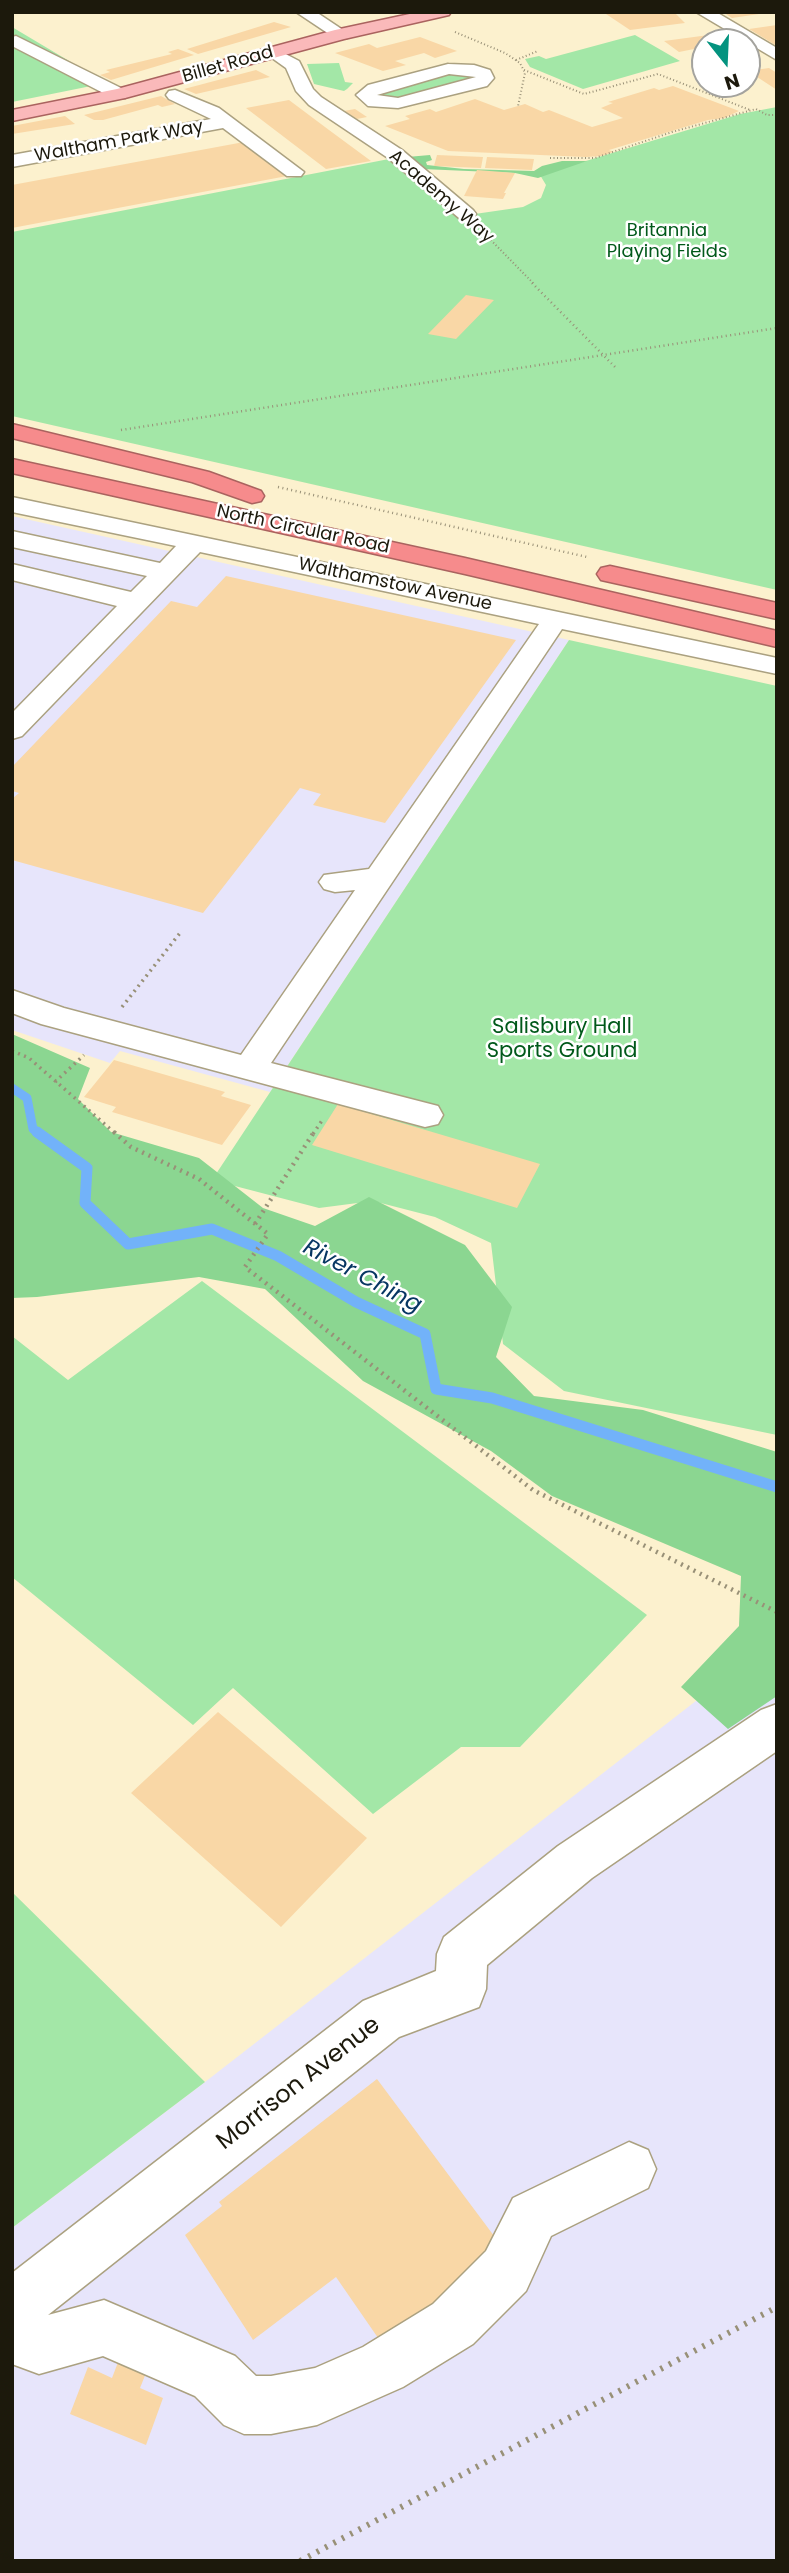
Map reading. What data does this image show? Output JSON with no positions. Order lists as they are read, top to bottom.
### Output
{
  "streets": {
    "highway": ["North Circular Road"],
    "main road": ["Billet Road"],
    "street": [
      "Waltham Park Way",
      "Academy Way",
      "Walthamstow Avenue",
      "Morrison Avenue"
    ]
  },
  "crossings": [
    ["Billet Road", "Academy Way"]
  ],
  "water": ["River Ching"],
  "parks": ["Britannia Playing Fields", "Salisbury Hall Sports Ground"],
  "north": "bottom"
}
